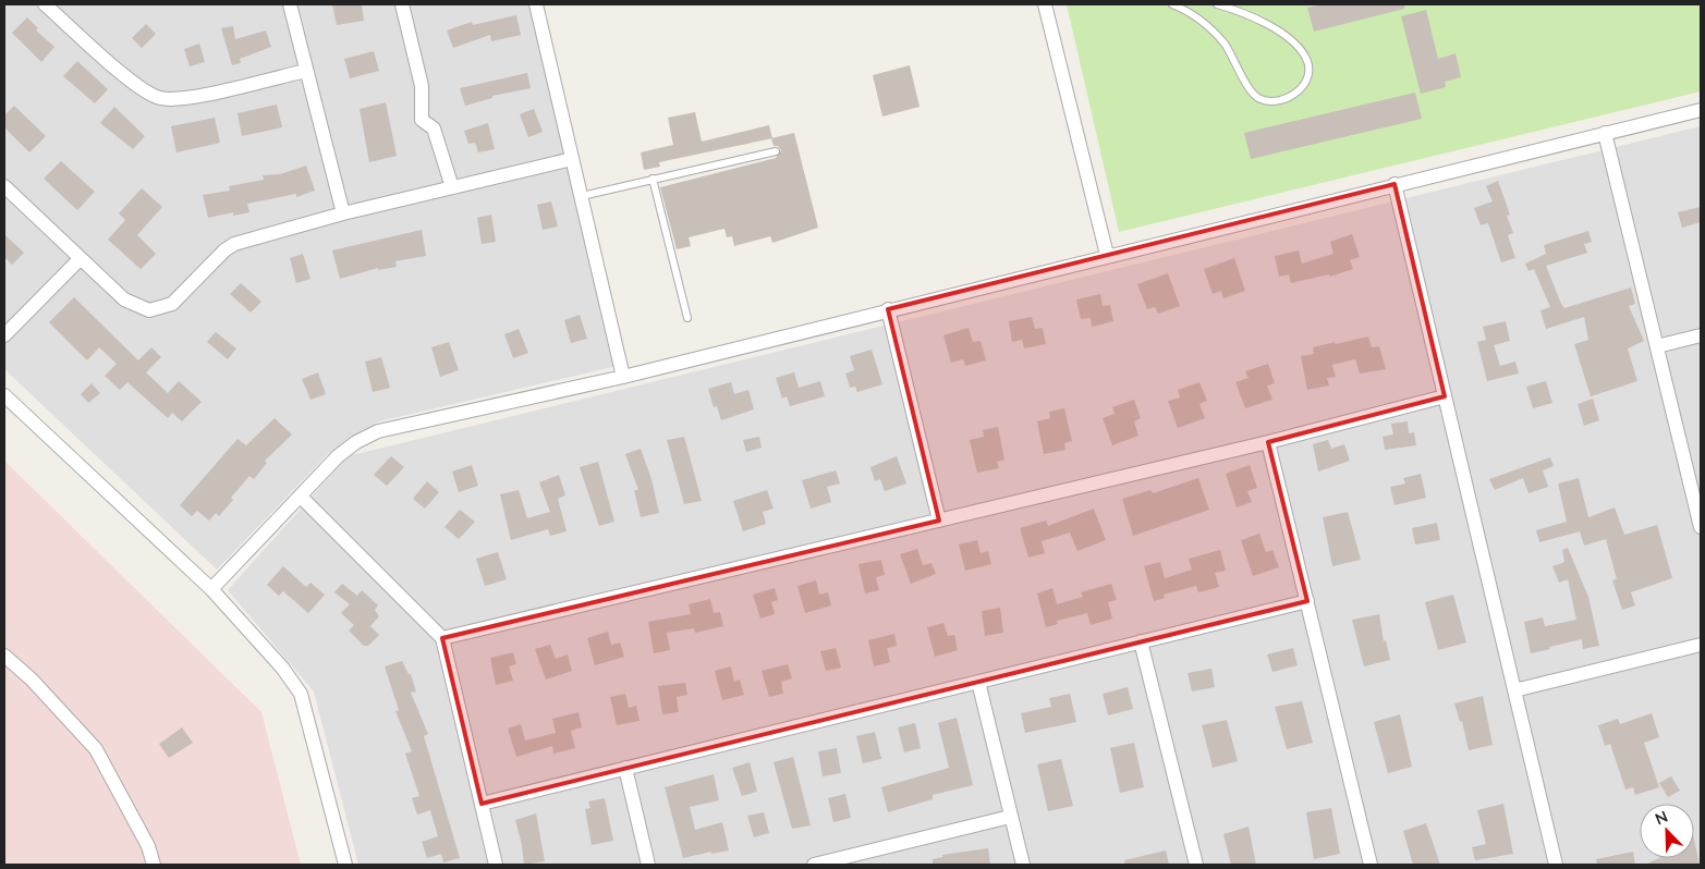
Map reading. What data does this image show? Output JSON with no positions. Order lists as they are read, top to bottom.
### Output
{
  "north": "top left"
}
